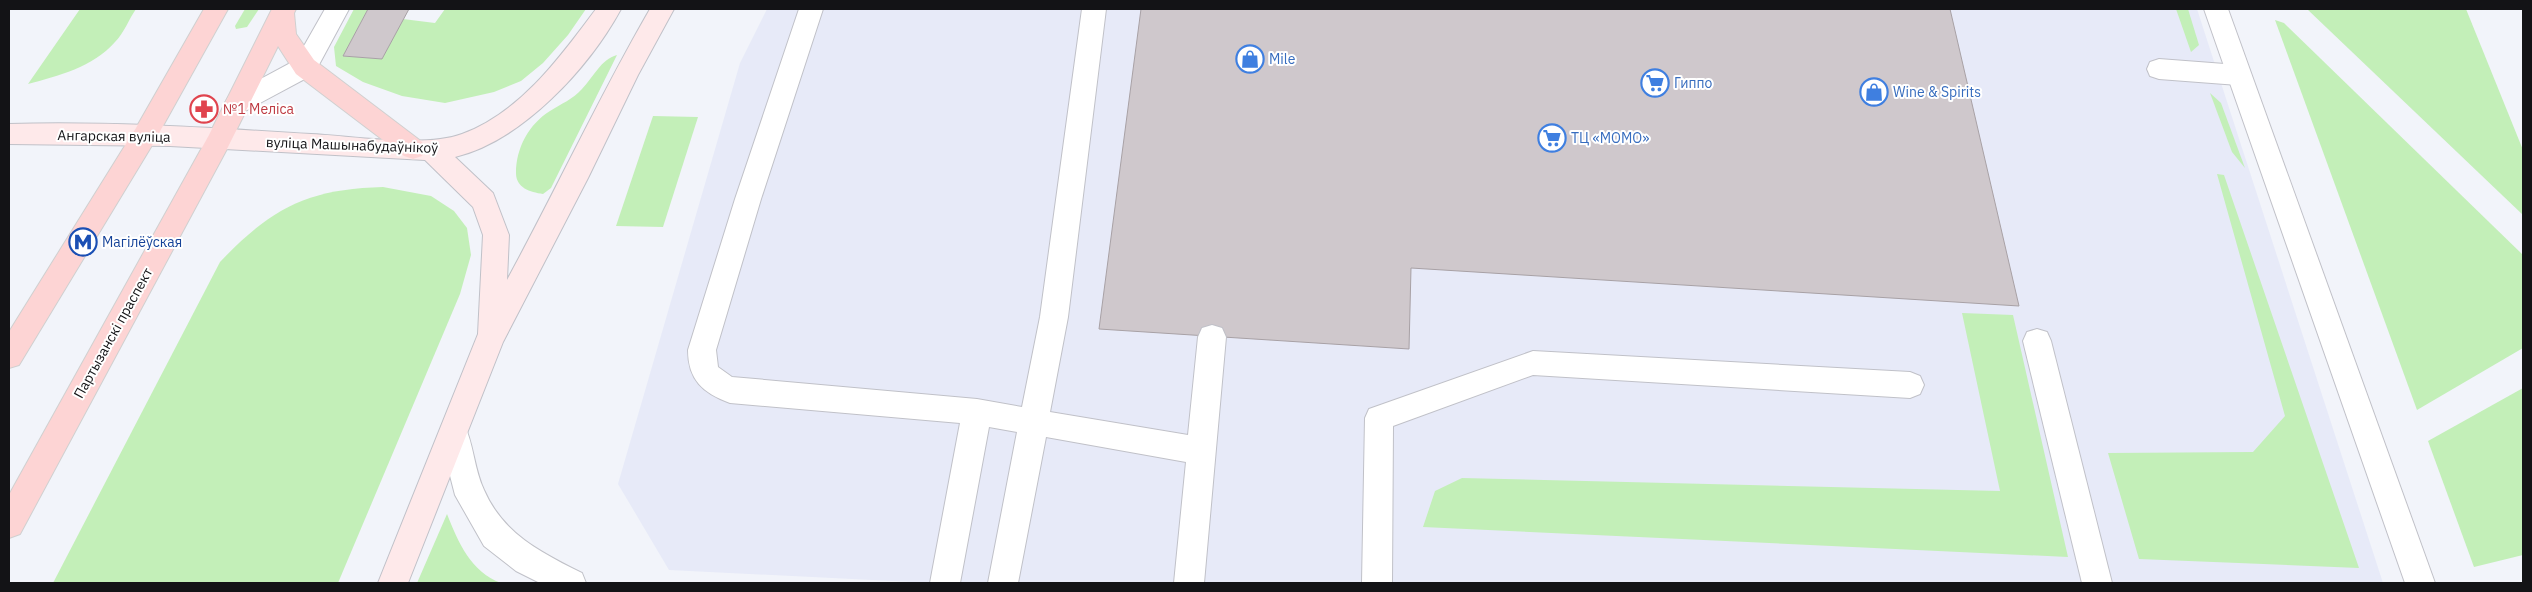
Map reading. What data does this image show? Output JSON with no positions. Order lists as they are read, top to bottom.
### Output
{
  "streets": {
    "main road": ["Ангарская вуліца", "вуліца Машынабудаўнікоў", "Партызанскі праспект"]
  },
  "crossings": [
    ["Ангарская вуліца", "вуліца Машынабудаўнікоў"],
    ["Ангарская вуліца", "Партызанскі праспект"],
    ["вуліца Машынабудаўнікоў", "Партызанскі праспект"]
  ],
  "places": {
    "shop": ["Mile", "Wine & Spirits"],
    "supermarket": ["Гиппо", "ТЦ «МОМО»"],
    "pharmacy": ["№1 Меліса"],
    "metro station": ["Магілёўская"]
  }
}
